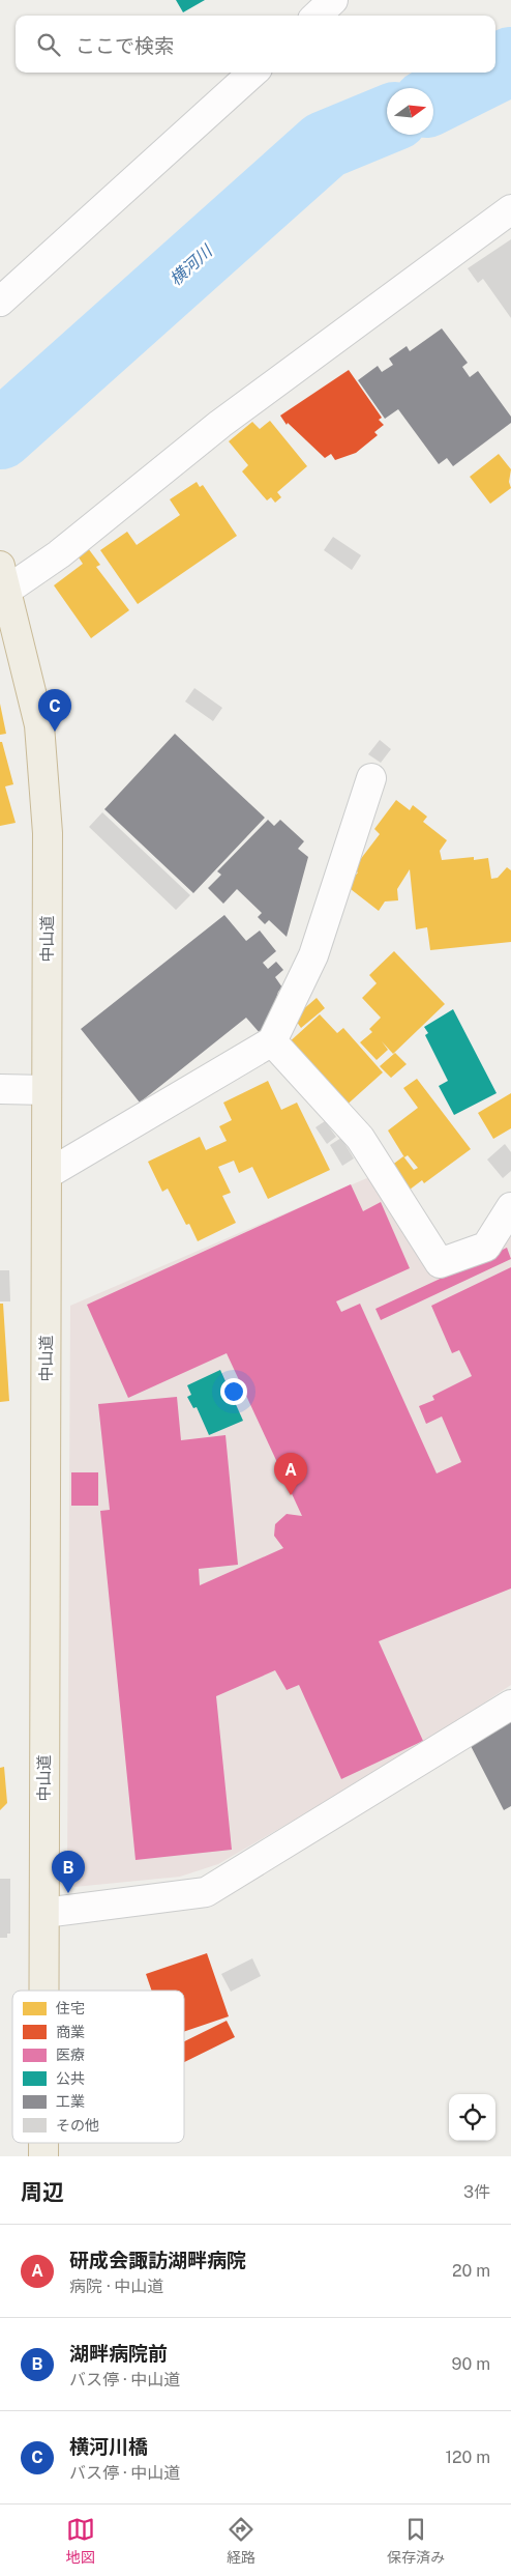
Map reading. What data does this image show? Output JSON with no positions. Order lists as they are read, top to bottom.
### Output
{
  "streets": {
    "highway": ["中山道"]
  },
  "water": ["横河川"],
  "legend": [
    "住宅",
    "商業",
    "医療",
    "公共",
    "工業",
    "その他"
  ],
  "north": "right",
  "page": {
    "search": "ここで検索",
    "pins": ["C", "A", "B"],
    "heading": ["周辺", "3件"],
    "list": [
      {
        "mark": "A",
        "name": "研成会諏訪湖畔病院",
        "note": "病院 · 中山道",
        "value": "20 m"
      },
      {
        "mark": "B",
        "name": "湖畔病院前",
        "note": "バス停 · 中山道",
        "value": "90 m"
      },
      {
        "mark": "C",
        "name": "横河川橋",
        "note": "バス停 · 中山道",
        "value": "120 m"
      }
    ],
    "nav": ["地図", "経路", "保存済み"]
  }
}
